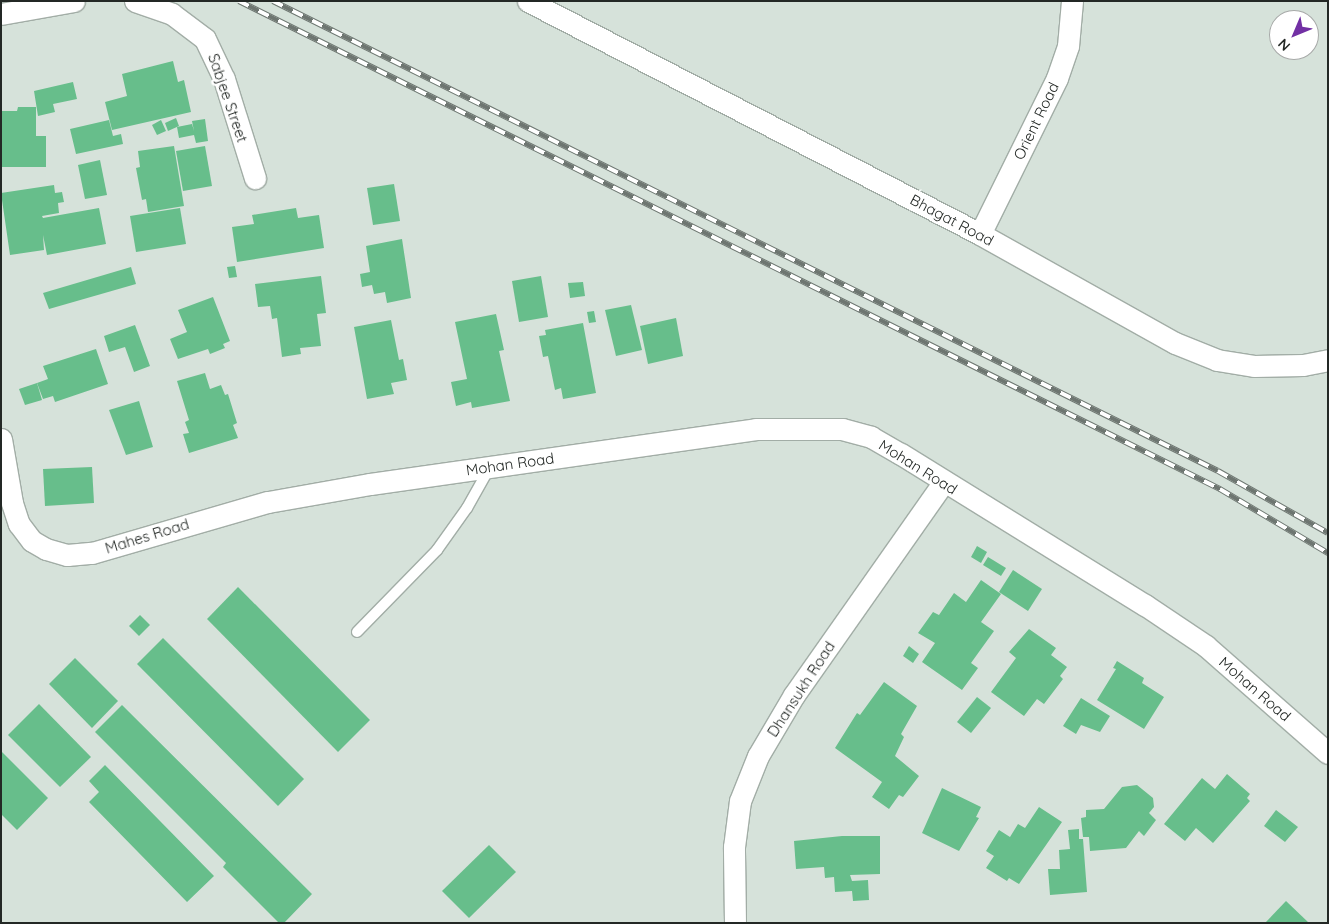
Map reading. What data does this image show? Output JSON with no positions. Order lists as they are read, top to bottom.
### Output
{
  "streets": {
    "street": [
      "Sabjee Street",
      "Orient Road",
      "Bhagat Road",
      "Mohan Road",
      "Mahes Road",
      "Dhansukh Road"
    ]
  },
  "crossings": [
    ["Orient Road", "Bhagat Road"],
    ["Mohan Road", "Mahes Road"],
    ["Mohan Road", "Dhansukh Road"]
  ],
  "north": "bottom left"
}
